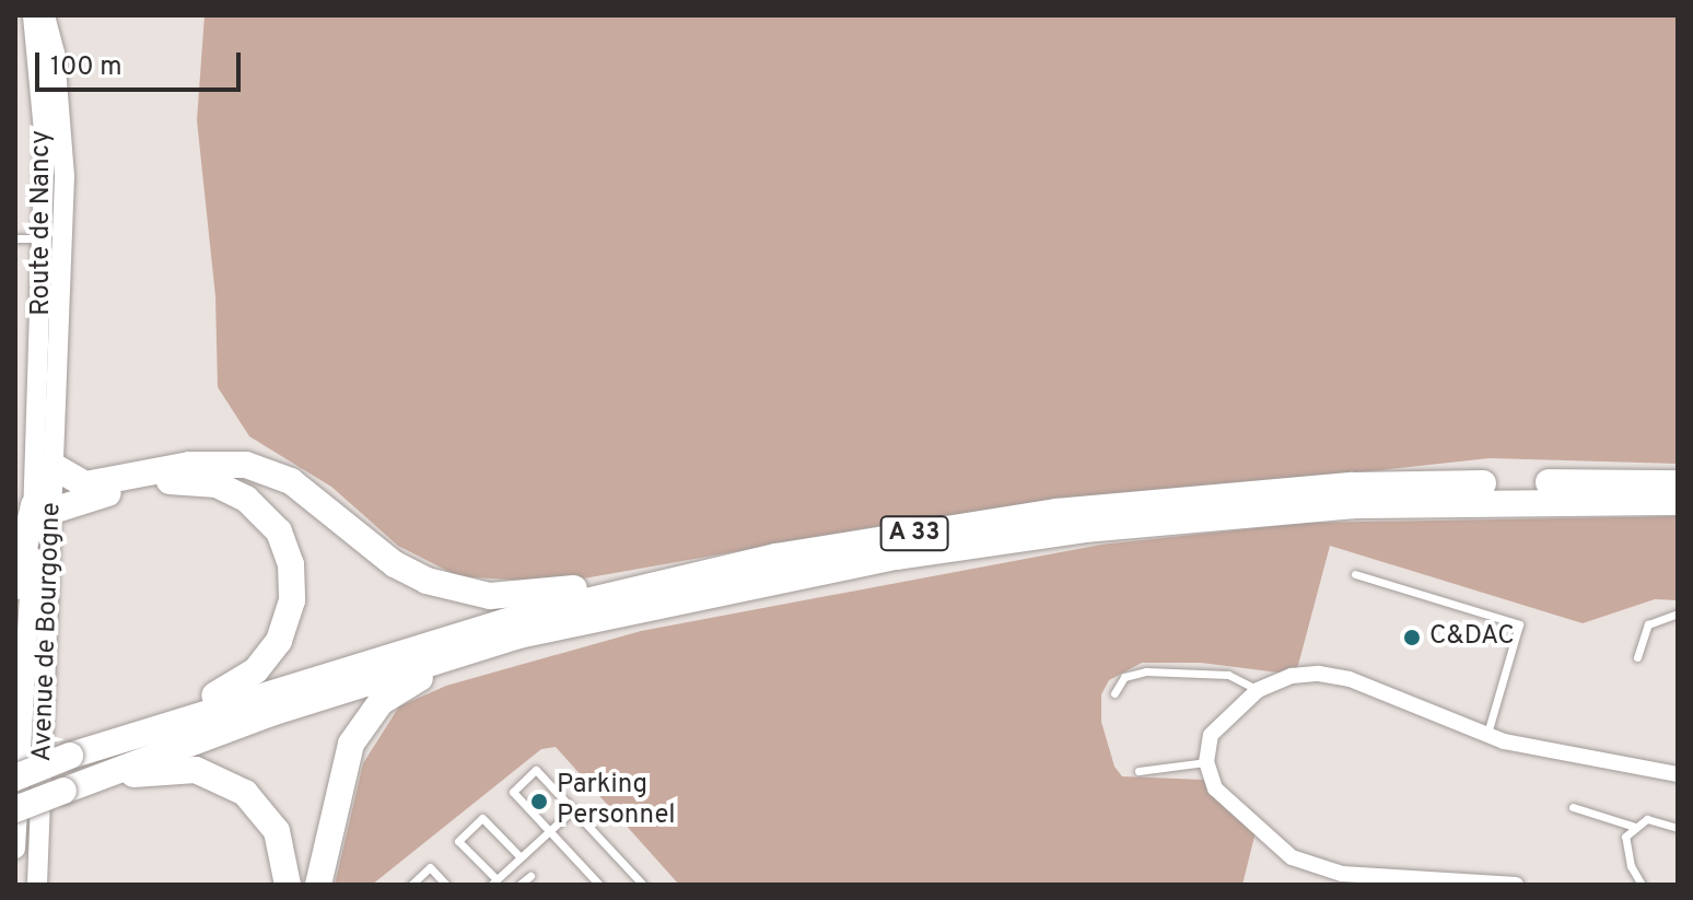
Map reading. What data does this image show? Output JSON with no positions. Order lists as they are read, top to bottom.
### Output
{
  "streets": {
    "highway": ["A 33"],
    "main road": ["Route de Nancy", "Avenue de Bourgogne"]
  },
  "crossings": [
    ["Route de Nancy", "Avenue de Bourgogne"]
  ],
  "places": ["C&DAC", "Parking Personnel"],
  "scale_bar": "100 m"
}
